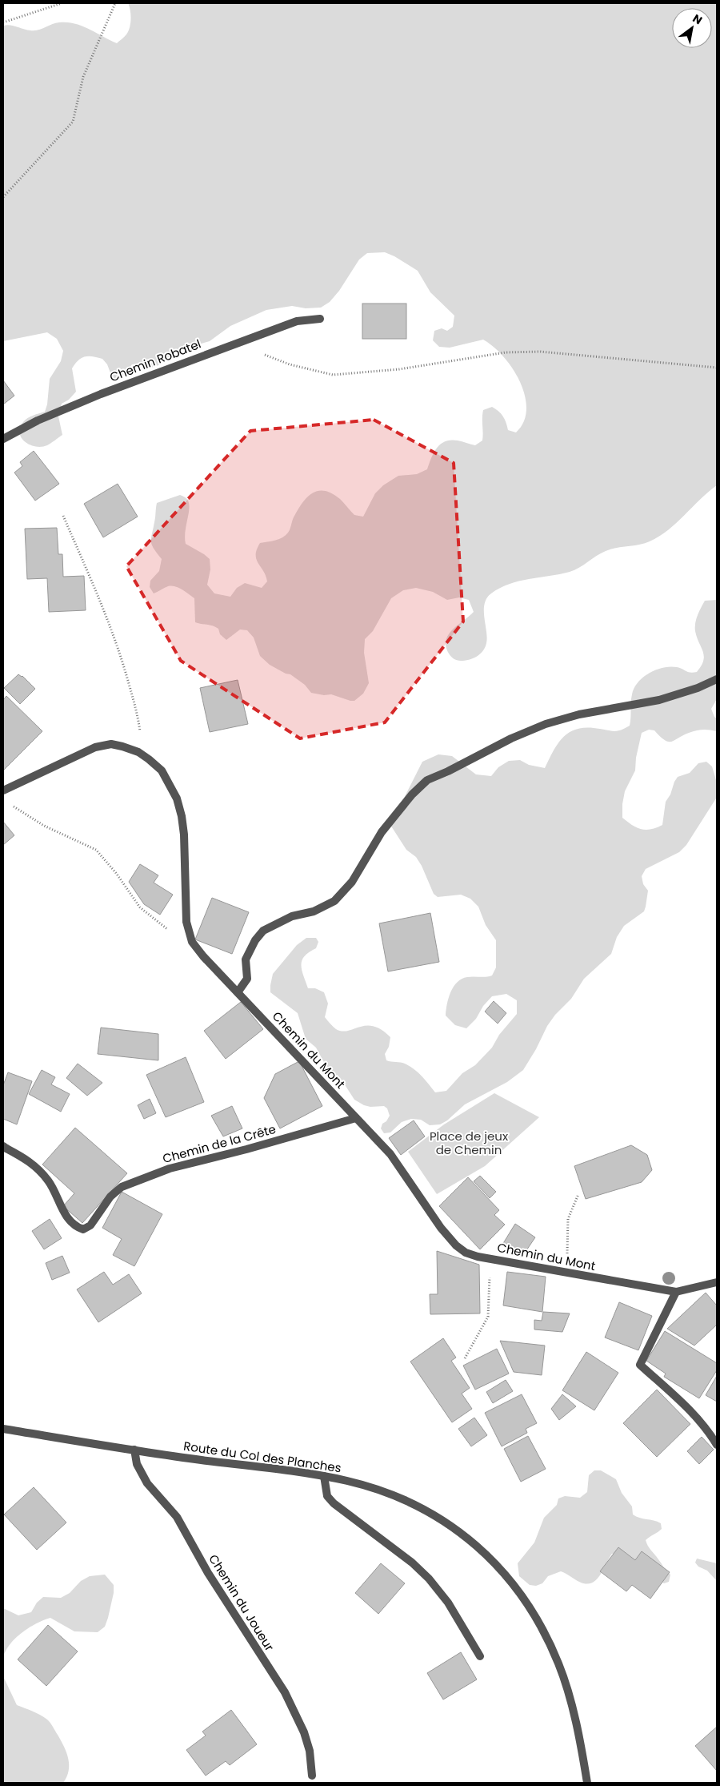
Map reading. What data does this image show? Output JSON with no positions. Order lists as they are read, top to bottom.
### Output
{
  "streets": {
    "street": [
      "Chemin Robatel",
      "Chemin du Mont",
      "Chemin de la Crête",
      "Route du Col des Planches",
      "Chemin du Joueur"
    ]
  },
  "crossings": [
    ["Chemin du Mont", "Chemin de la Crête"],
    ["Route du Col des Planches", "Chemin du Joueur"]
  ],
  "parks": ["Place de jeux de Chemin"],
  "north": "top right"
}
